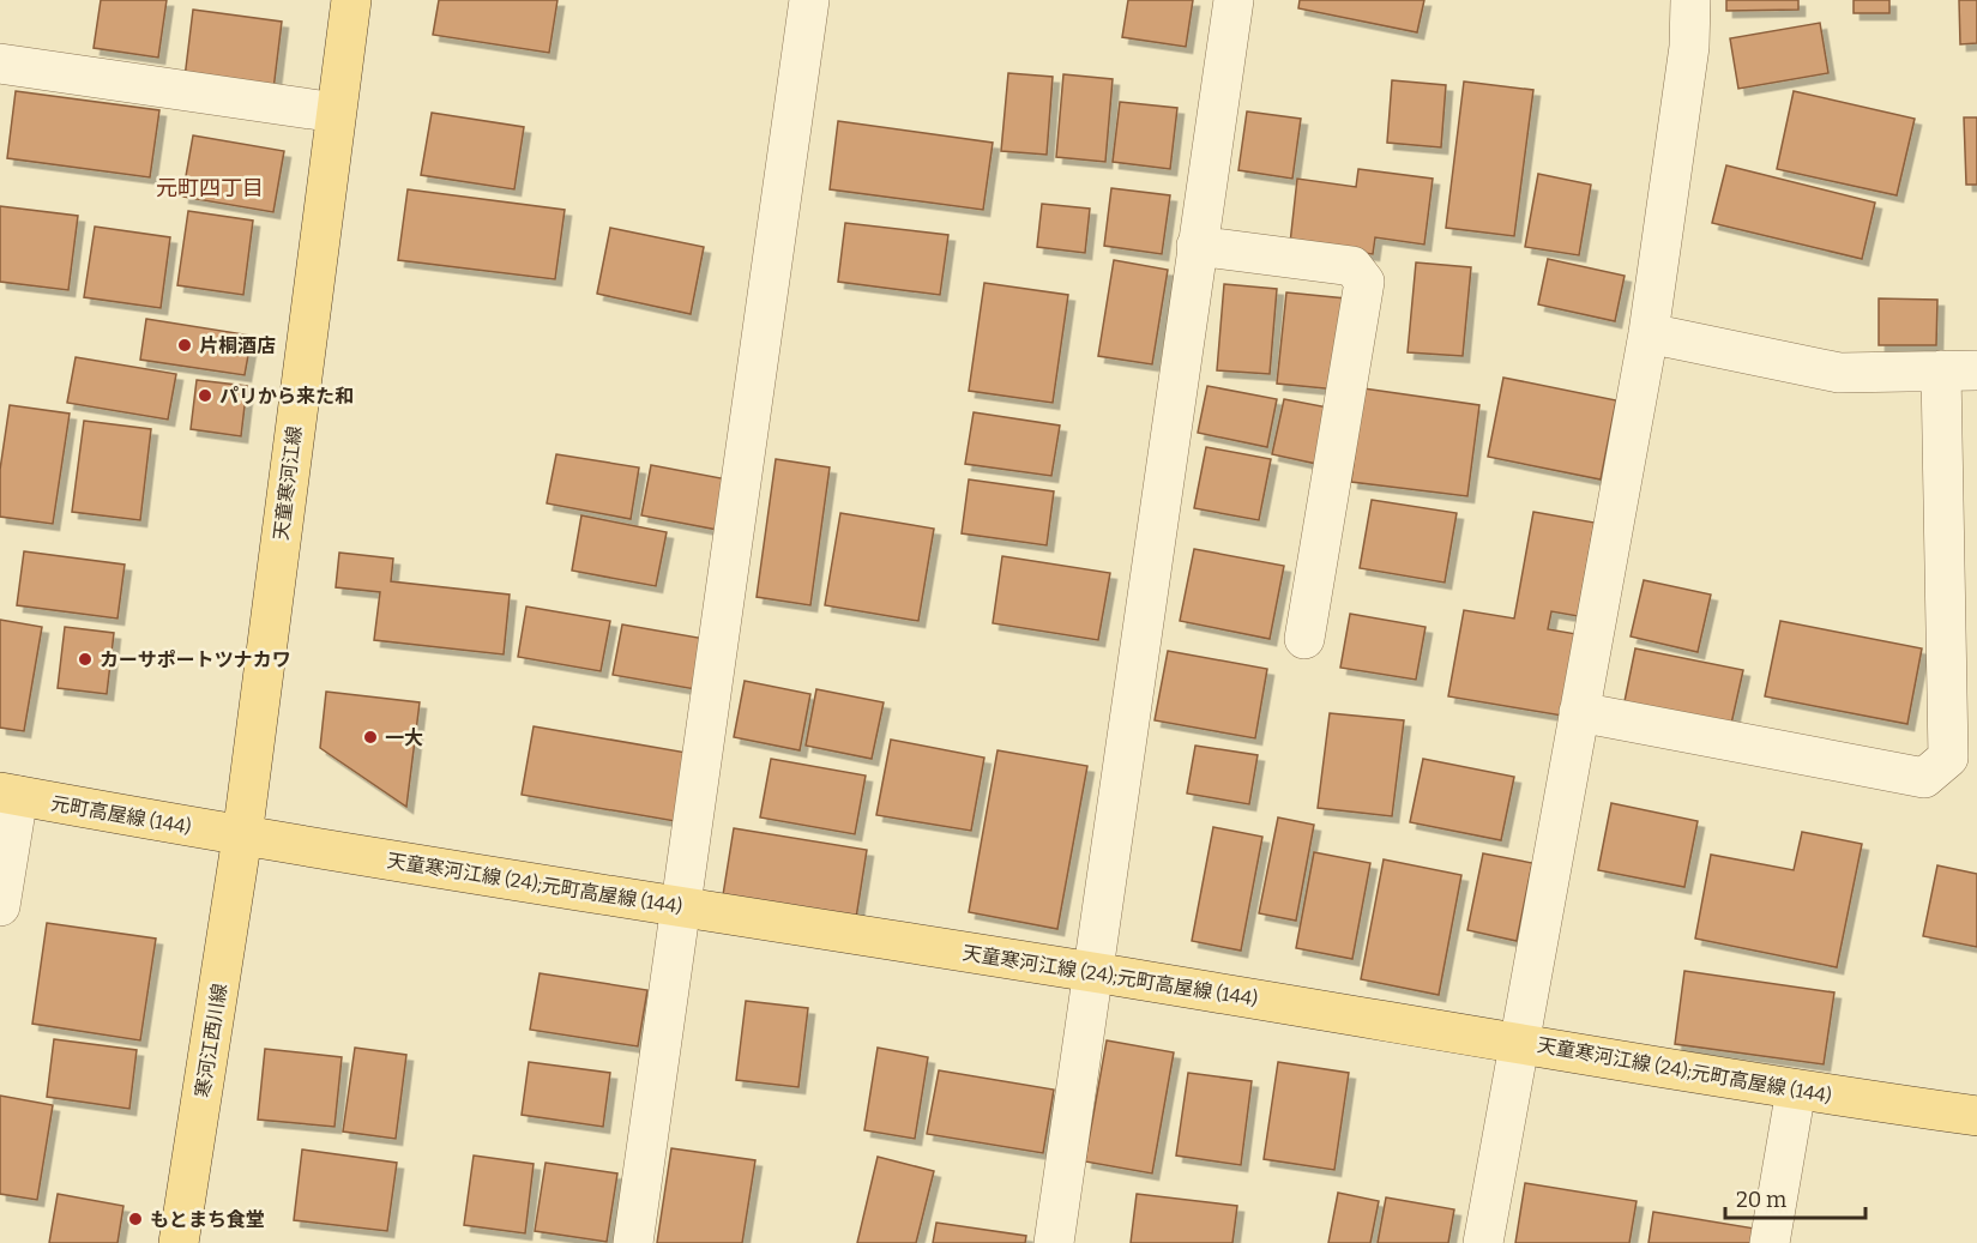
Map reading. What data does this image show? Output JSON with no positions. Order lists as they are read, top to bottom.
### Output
{
  "streets": {
    "main road": [
      "天童寒河江線",
      "元町高屋線 (144)",
      "天童寒河江線 (24);元町高屋線 (144)",
      "寒河江西川線"
    ]
  },
  "crossings": [
    ["天童寒河江線", "元町高屋線 (144)"],
    ["天童寒河江線", "天童寒河江線 (24);元町高屋線 (144)"],
    ["天童寒河江線", "寒河江西川線"],
    ["元町高屋線 (144)", "天童寒河江線 (24);元町高屋線 (144)"],
    ["元町高屋線 (144)", "寒河江西川線"],
    ["天童寒河江線 (24);元町高屋線 (144)", "寒河江西川線"]
  ],
  "districts": ["元町四丁目"],
  "places": [
    "片桐酒店",
    "パリから来た和",
    "カーサポートツナカワ",
    "一大",
    "もとまち食堂"
  ],
  "scale_bar": "20 m"
}
